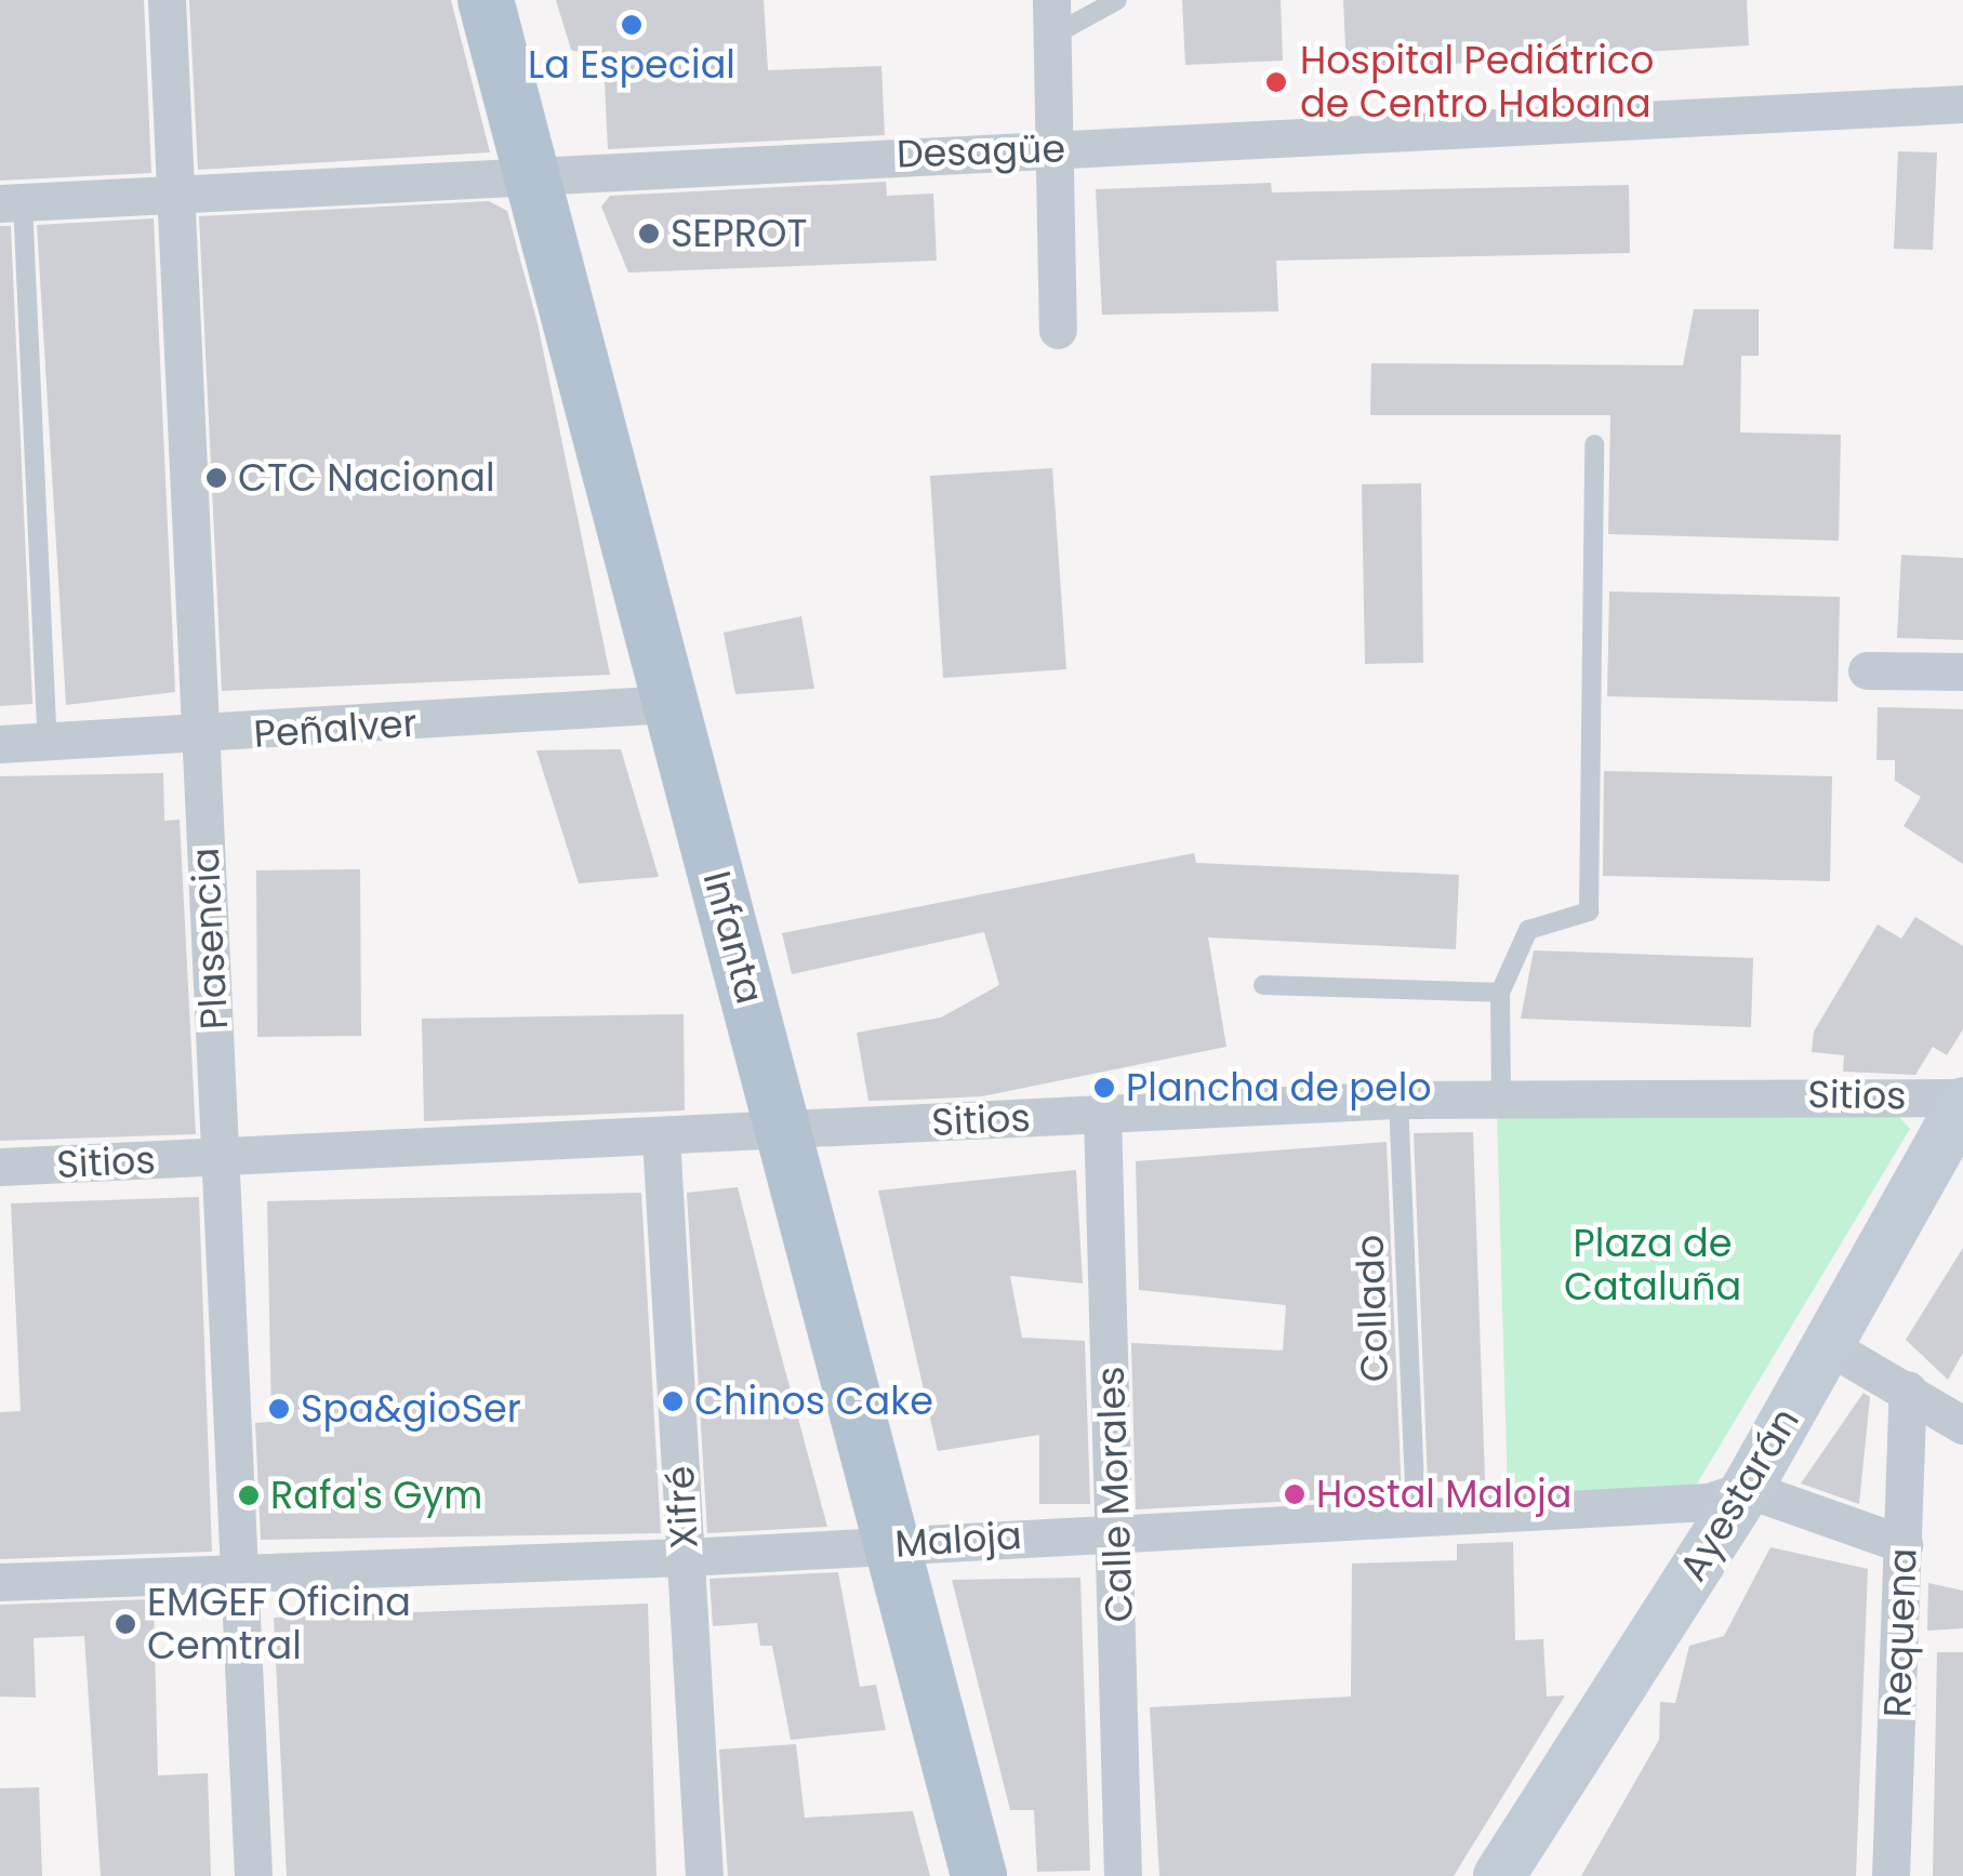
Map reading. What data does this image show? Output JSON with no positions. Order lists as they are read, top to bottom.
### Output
{
  "streets": {
    "main road": ["Infanta", "Ayestarán"],
    "street": [
      "Desagüe",
      "Peñalver",
      "Plasencia",
      "Sitios",
      "Calle Morales",
      "Xifré",
      "Maloja",
      "Requena"
    ],
    "lane": ["Collado"]
  },
  "crossings": [
    ["Desagüe", "Infanta"],
    ["Desagüe", "Plasencia"],
    ["Peñalver", "Infanta"],
    ["Peñalver", "Plasencia"],
    ["Infanta", "Sitios"],
    ["Infanta", "Maloja"],
    ["Plasencia", "Sitios"],
    ["Plasencia", "Maloja"],
    ["Sitios", "Collado"],
    ["Sitios", "Calle Morales"],
    ["Sitios", "Ayestarán"],
    ["Sitios", "Xifré"],
    ["Collado", "Maloja"],
    ["Calle Morales", "Maloja"],
    ["Ayestarán", "Maloja"],
    ["Xifré", "Maloja"]
  ],
  "parks": ["Plaza de Cataluña"],
  "places": [
    "La Especial",
    "Hospital Pediátrico de Centro Habana",
    "SEPROT",
    "CTC Nacional",
    "Plancha de pelo",
    "Chinos Cake",
    "Spa&gioSer",
    "Hostal Maloja",
    "Rafa's Gym",
    "EMGEF Oficina Cemtral"
  ]
}
